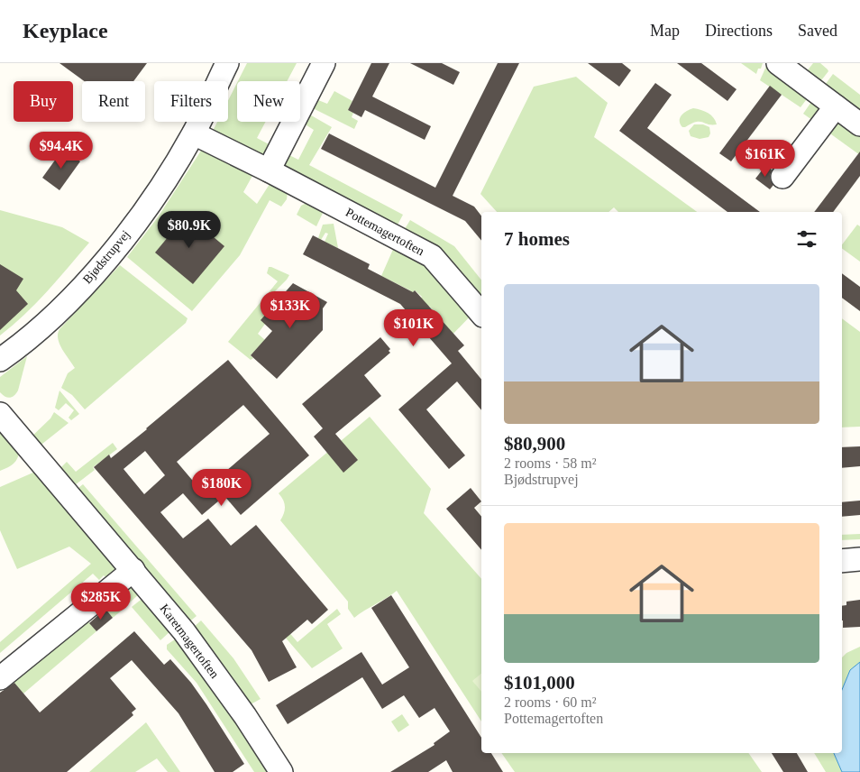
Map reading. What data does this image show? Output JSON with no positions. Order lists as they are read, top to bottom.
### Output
{
  "streets": {
    "street": ["Pottemagertoften", "Bjødstrupvej", "Karetmagertoften"]
  },
  "crossings": [
    ["Pottemagertoften", "Bjødstrupvej"]
  ],
  "page": {
    "header": "Keyplace",
    "nav": ["Map", "Directions", "Saved"],
    "chip": [
      "Buy",
      "Rent",
      "Filters",
      "New"
    ],
    "price": [
      "$94.4K",
      "$161K",
      "$80.9K",
      "$133K",
      "$101K",
      "$180K",
      "$285K"
    ],
    "heading": "7 homes",
    "list": [
      {
        "name": "$80,900",
        "note": "2 rooms · 58 m² · Bjødstrupvej"
      },
      {
        "name": "$101,000",
        "note": "2 rooms · 60 m² · Pottemagertoften"
      }
    ]
  }
}
